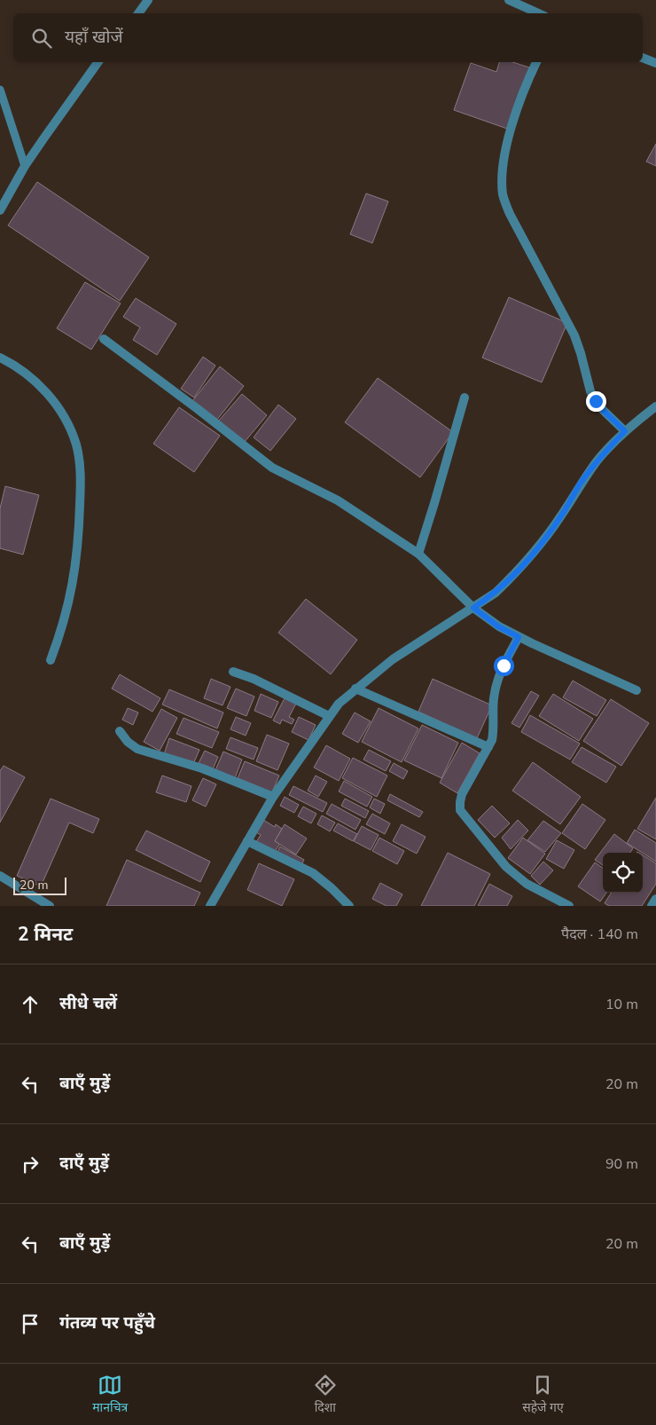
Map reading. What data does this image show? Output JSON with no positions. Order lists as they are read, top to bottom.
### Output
{
  "scale_bar": "20 m",
  "page": {
    "search": "यहाँ खोजें",
    "scale": "20 m",
    "heading": ["2 मिनट", "पैदल · 140 m"],
    "list": [
      ["सीधे चलें", "10 m"],
      ["बाएँ मुड़ें", "20 m"],
      ["दाएँ मुड़ें", "90 m"],
      ["बाएँ मुड़ें", "20 m"],
      "गंतव्य पर पहुँचे"
    ],
    "nav": ["मानचित्र", "दिशा", "सहेजे गए"]
  }
}
